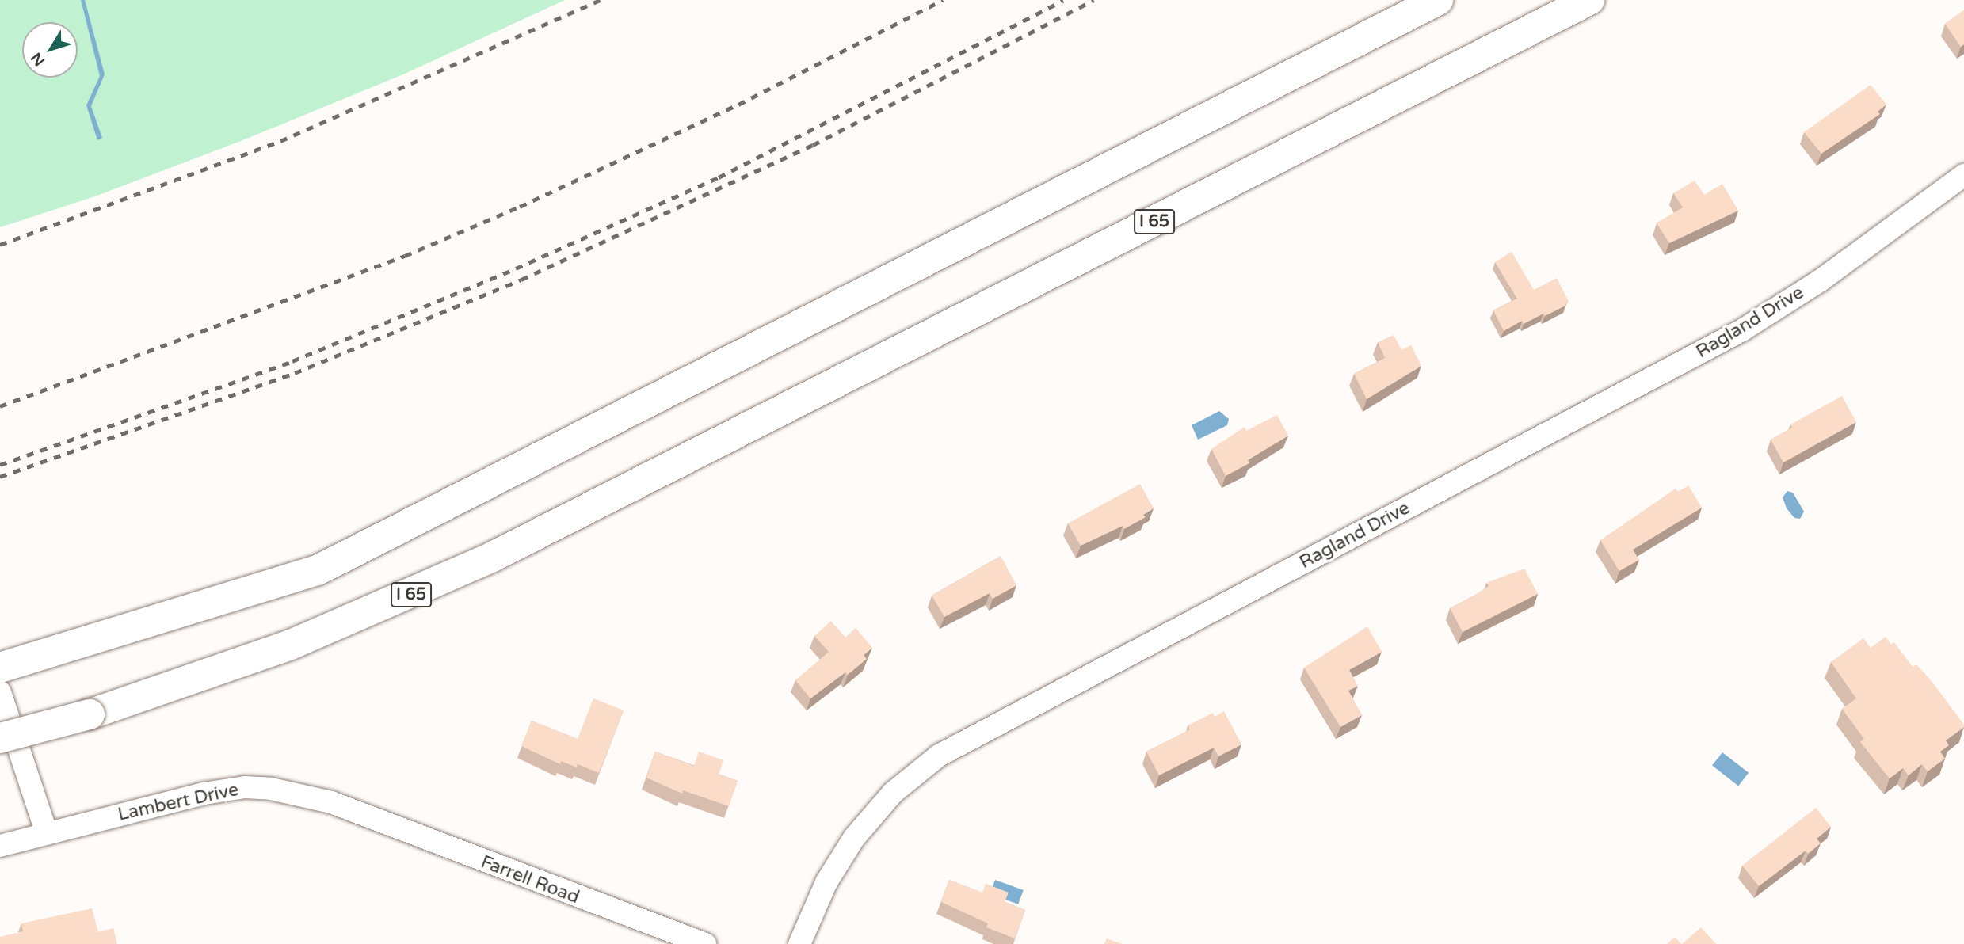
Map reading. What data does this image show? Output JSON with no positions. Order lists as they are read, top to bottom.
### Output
{
  "streets": {
    "highway": ["I 65"],
    "street": ["Ragland Drive", "Lambert Drive", "Farrell Road"]
  },
  "crossings": [
    ["Lambert Drive", "Farrell Road"]
  ],
  "north": "bottom left"
}
